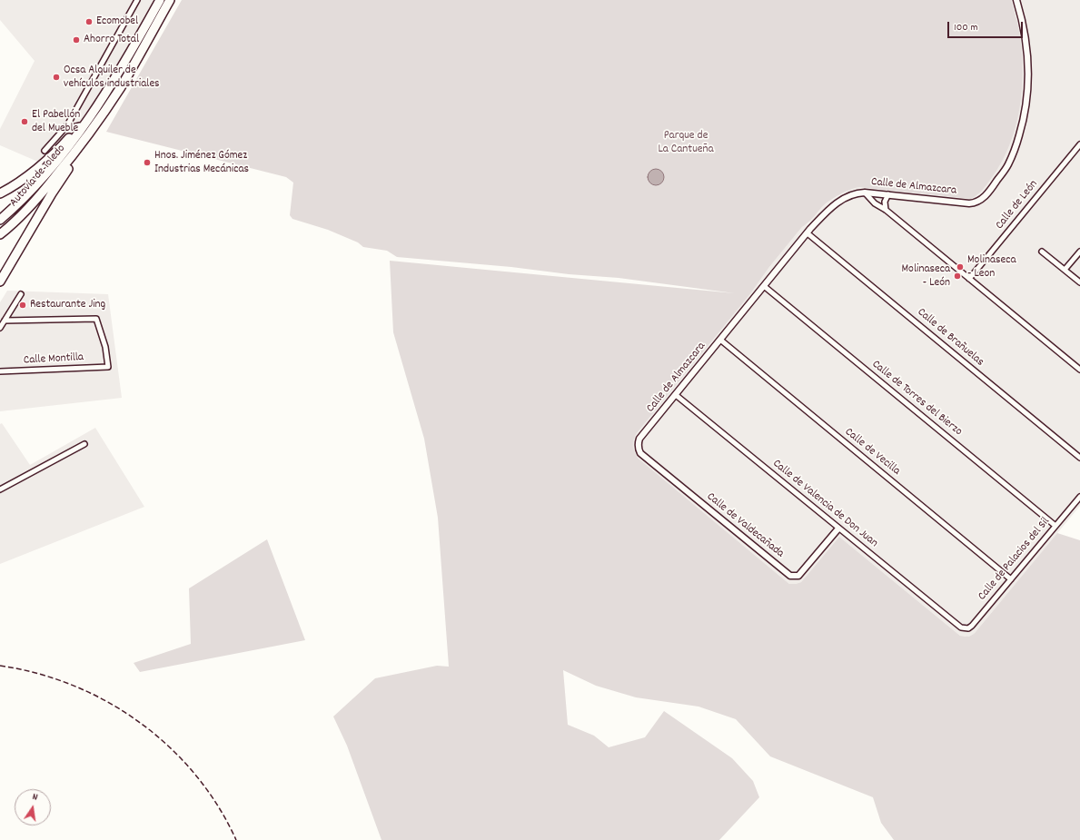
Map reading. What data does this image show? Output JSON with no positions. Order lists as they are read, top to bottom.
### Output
{
  "streets": {
    "highway": ["Autovía de Toledo"],
    "street": [
      "Calle de Almazcara",
      "Calle de León",
      "Calle de Brañuelas",
      "Calle Montilla",
      "Calle de Torres del Bierzo",
      "Calle de Vecilla",
      "Calle de Valencia de Don Juan",
      "Calle de Valdecañada",
      "Calle de Palacios del Sil"
    ]
  },
  "crossings": [
    ["Calle de Almazcara", "Calle de Brañuelas"],
    ["Calle de Almazcara", "Calle de Torres del Bierzo"],
    ["Calle de Almazcara", "Calle de Vecilla"],
    ["Calle de Almazcara", "Calle de Valencia de Don Juan"],
    ["Calle de Almazcara", "Calle de Valdecañada"],
    ["Calle de Torres del Bierzo", "Calle de Palacios del Sil"],
    ["Calle de Vecilla", "Calle de Palacios del Sil"],
    ["Calle de Valencia de Don Juan", "Calle de Valdecañada"],
    ["Calle de Valencia de Don Juan", "Calle de Palacios del Sil"]
  ],
  "parks": ["Parque de La Cantueña"],
  "places": [
    "Ecomobel",
    "Ahorro Total",
    "Ocsa Alquiler de vehículos industriales",
    "El Pabellón del Mueble",
    "Hnos. Jiménez Gómez Industrias Mecánicas",
    "Molinaseca - Leon",
    "Molinaseca - León",
    "Restaurante Jing"
  ],
  "scale_bar": "100 m",
  "north": "top"
}
